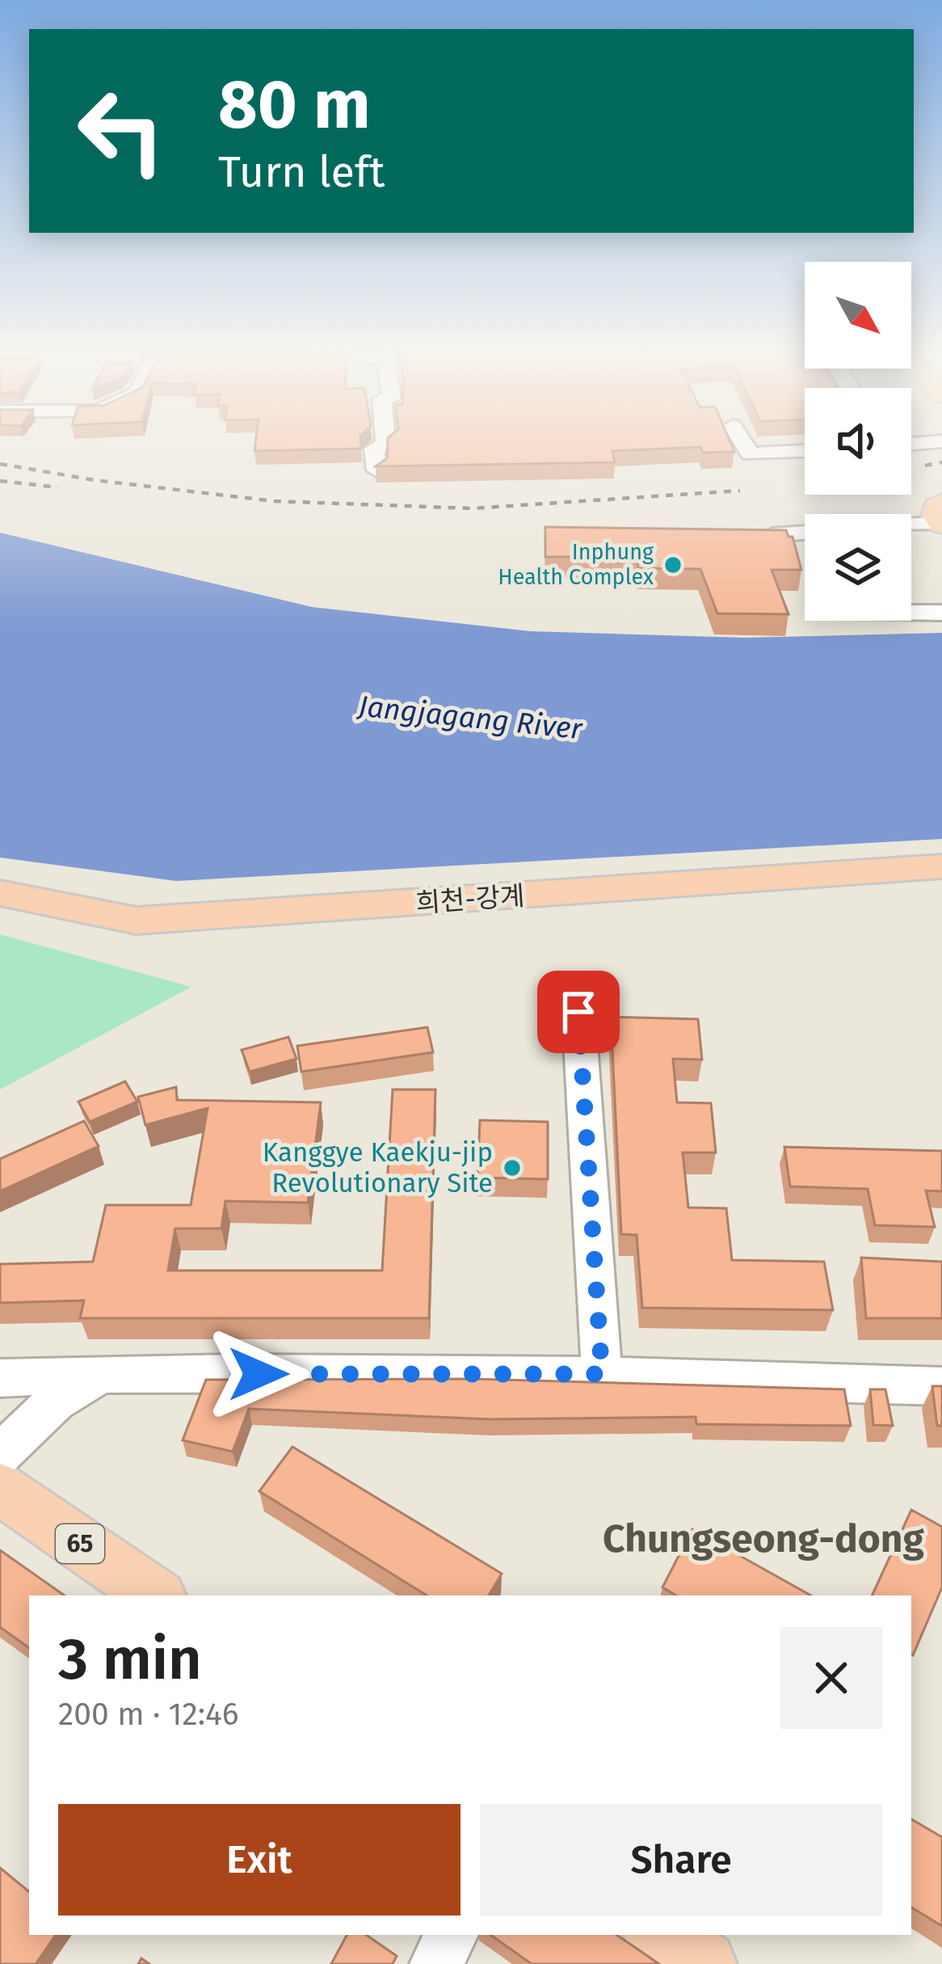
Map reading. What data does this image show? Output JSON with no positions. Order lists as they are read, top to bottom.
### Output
{
  "streets": {
    "main road": ["희천-강계", "65"]
  },
  "districts": ["Chungseong-dong"],
  "water": ["Jangjagang River"],
  "places": ["Inphung Health Complex", "Kanggye Kaekju-jip Revolutionary Site"],
  "north": "bottom right",
  "page": {
    "turn": ["80 m", "Turn left"],
    "heading": ["3 min", "200 m · 12:46"],
    "buttons": ["Exit", "Share"]
  }
}
